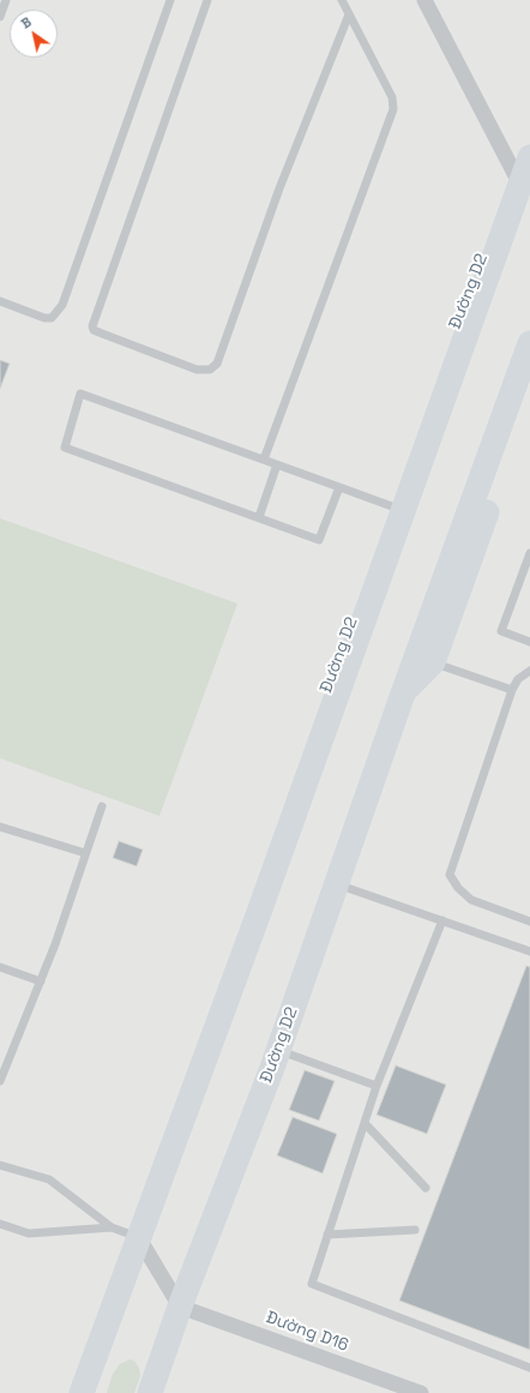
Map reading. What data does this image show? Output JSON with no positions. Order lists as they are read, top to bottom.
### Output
{
  "streets": {
    "main road": ["Đường D2"],
    "street": ["Đường D16"]
  },
  "crossings": [
    ["Đường D2", "Đường D16"]
  ],
  "north": "top left"
}
